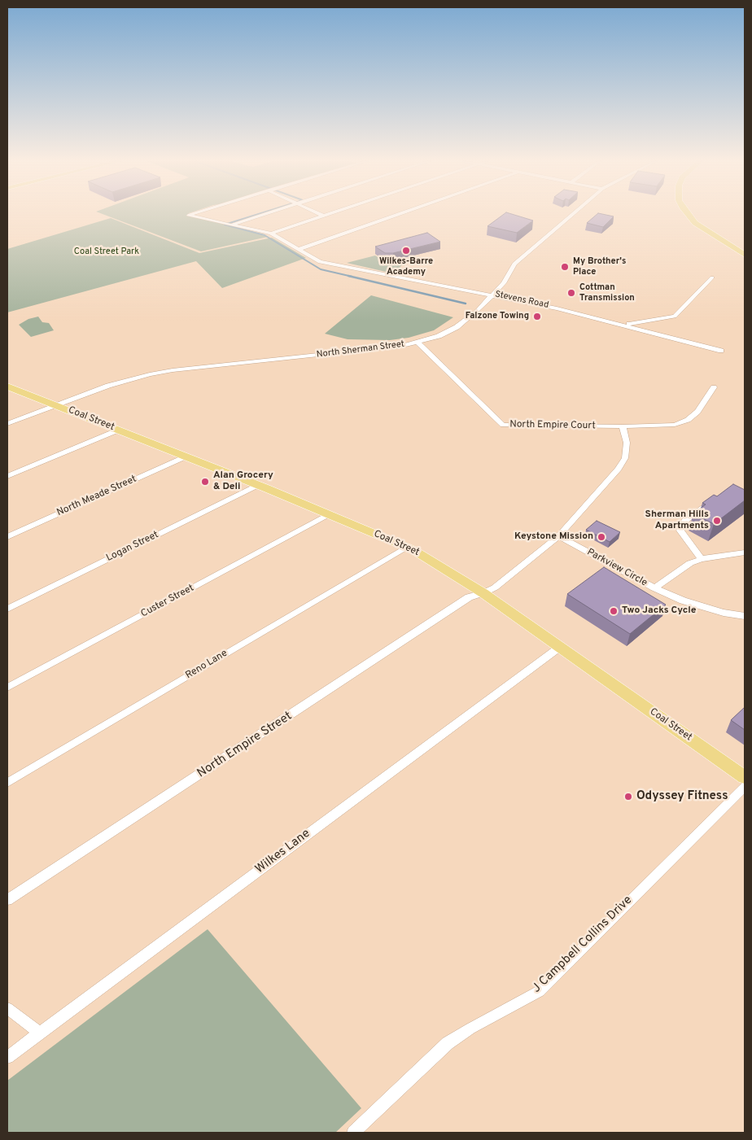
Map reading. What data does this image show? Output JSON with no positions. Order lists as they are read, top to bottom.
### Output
{
  "streets": {
    "main road": ["Coal Street"],
    "street": [
      "Stevens Road",
      "North Sherman Street",
      "North Empire Court",
      "North Meade Street",
      "Logan Street",
      "Parkview Circle",
      "Custer Street",
      "Reno Lane",
      "North Empire Street",
      "Wilkes Lane",
      "J Campbell Collins Drive"
    ]
  },
  "crossings": [
    ["Stevens Road", "North Sherman Street"],
    ["North Sherman Street", "Coal Street"],
    ["North Sherman Street", "North Empire Court"],
    ["Coal Street", "North Meade Street"],
    ["Coal Street", "Logan Street"],
    ["Coal Street", "Custer Street"],
    ["Coal Street", "Reno Lane"],
    ["Coal Street", "North Empire Street"],
    ["Coal Street", "Wilkes Lane"]
  ],
  "parks": ["Coal Street Park"],
  "places": [
    "Wilkes-Barre Academy",
    "My Brother's Place",
    "Cottman Transmission",
    "Falzone Towing",
    "Alan Grocery & Deli",
    "Sherman Hills Apartments",
    "Keystone Mission",
    "Two Jacks Cycle",
    "Odyssey Fitness"
  ]
}
